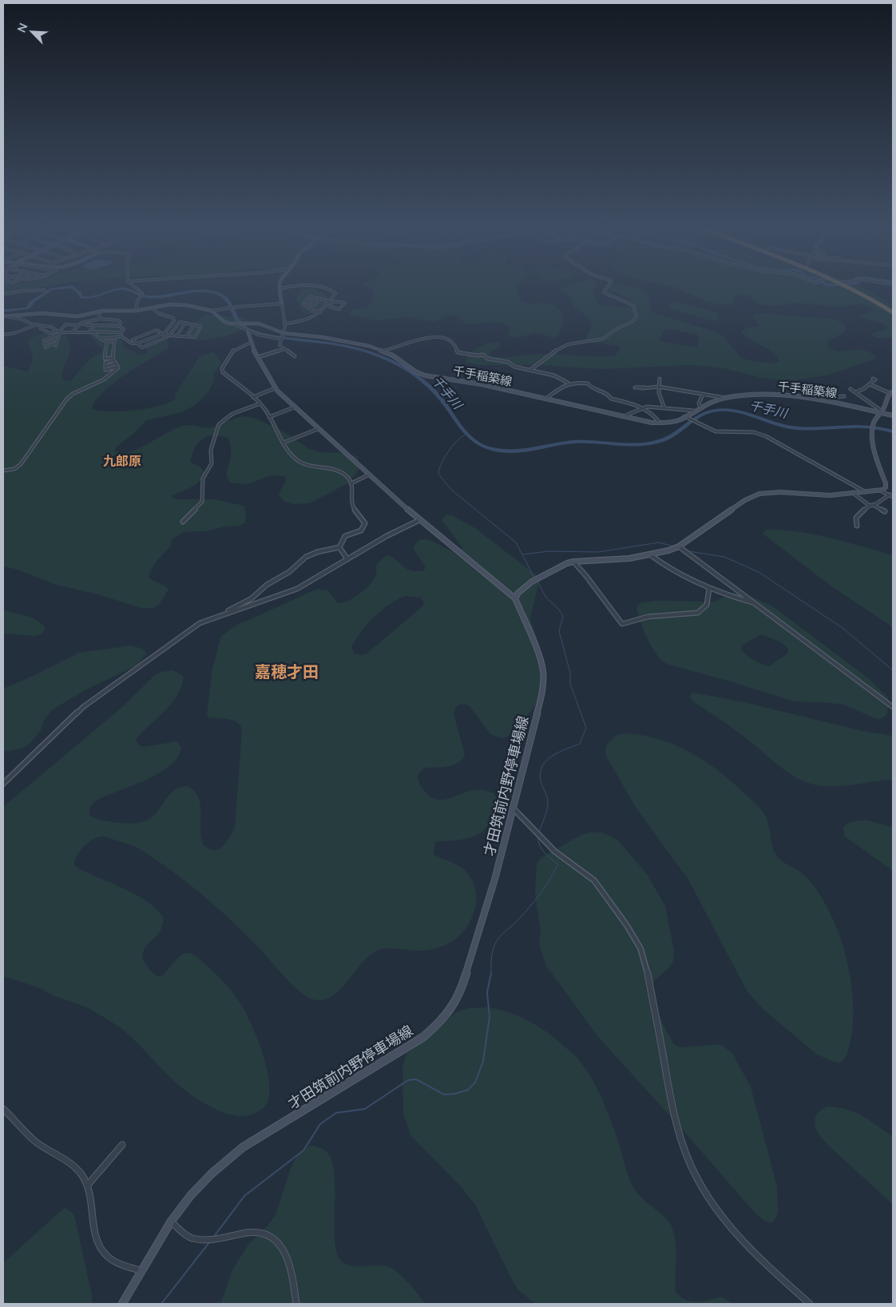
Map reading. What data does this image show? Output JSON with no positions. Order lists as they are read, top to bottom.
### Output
{
  "streets": {
    "main road": ["千手稲築線", "才田筑前内野停車場線"]
  },
  "districts": ["九郎原", "嘉穂才田"],
  "water": ["千手川"],
  "north": "top left"
}
